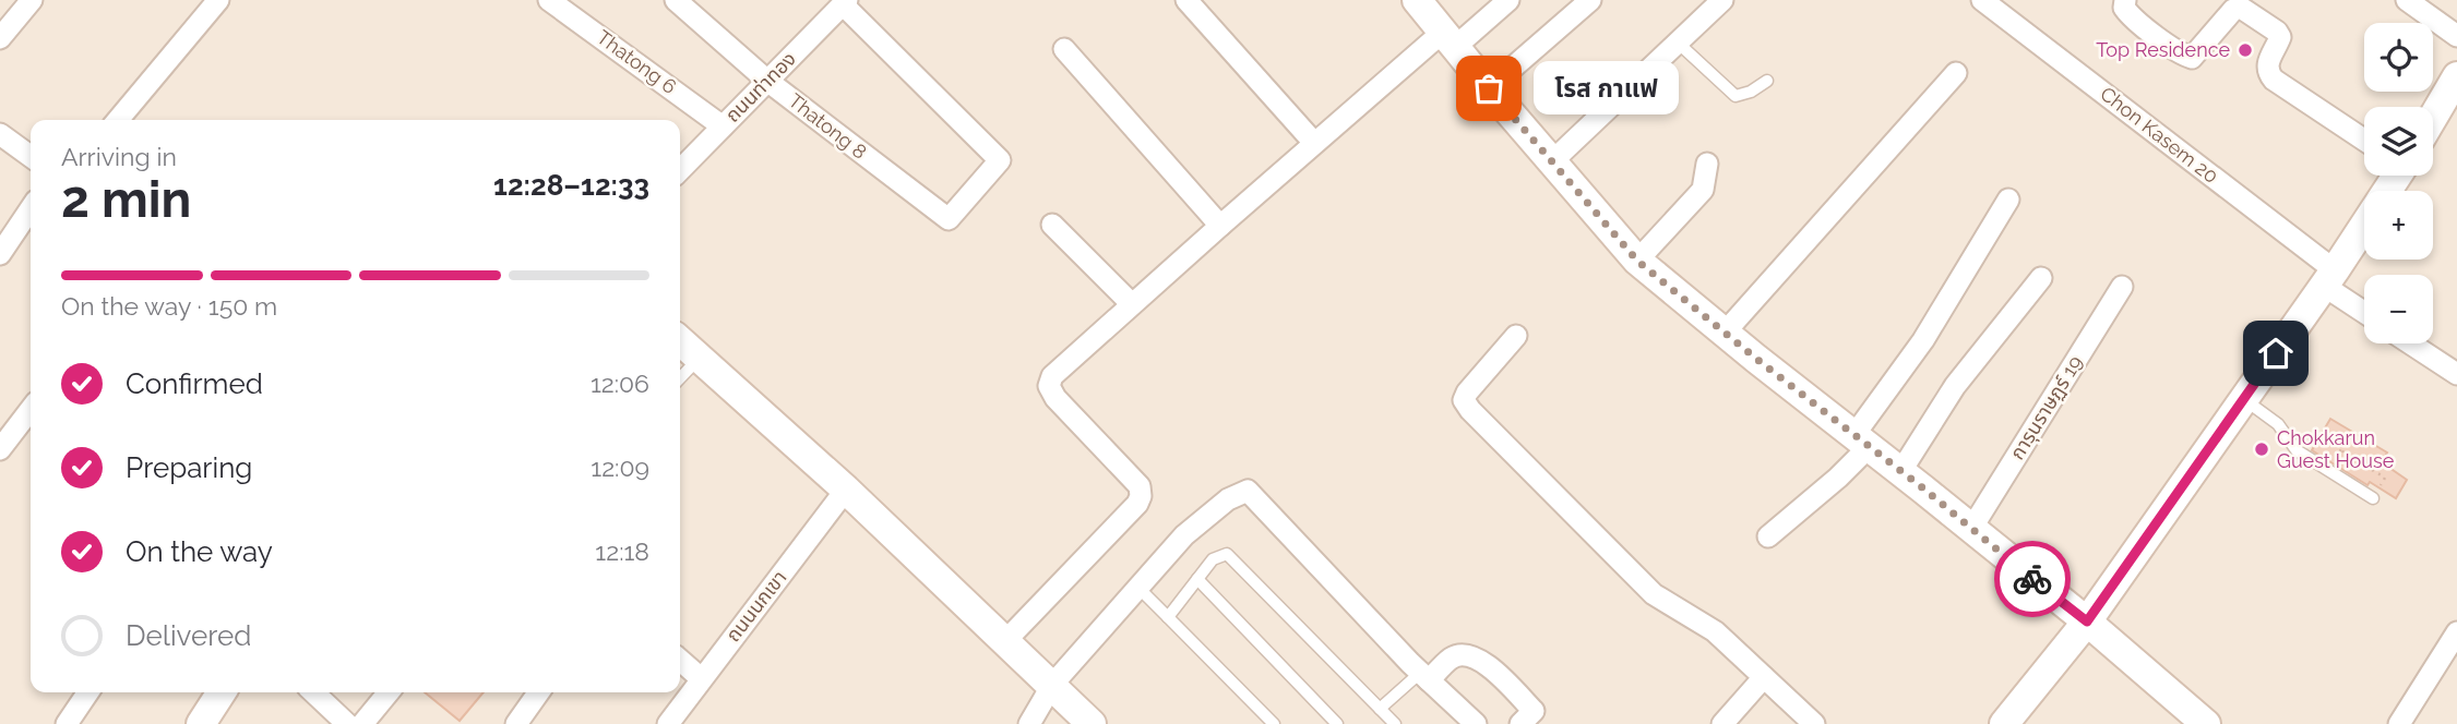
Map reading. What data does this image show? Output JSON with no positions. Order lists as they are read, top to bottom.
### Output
{
  "streets": {
    "street": [
      "Thatong 6",
      "ถนนท่าทอง",
      "Thatong 8",
      "Chon Kasem 20",
      "การุนราษฏร์ 19",
      "ถนนนกเขา"
    ]
  },
  "crossings": [
    ["Thatong 6", "ถนนท่าทอง"],
    ["ถนนท่าทอง", "Thatong 8"]
  ],
  "places": ["Top Residence", "โรส กาแฟ", "Chokkarun Guest House"],
  "page": {
    "map_buttons": ["+", "−"],
    "bubble": "โรส กาแฟ",
    "heading": ["2 min", "Arriving in", "12:28–12:33"],
    "bar": "On the way · 150 m",
    "list": [
      ["Confirmed", "12:06"],
      ["Preparing", "12:09"],
      ["On the way", "12:18"],
      "Delivered"
    ]
  }
}
